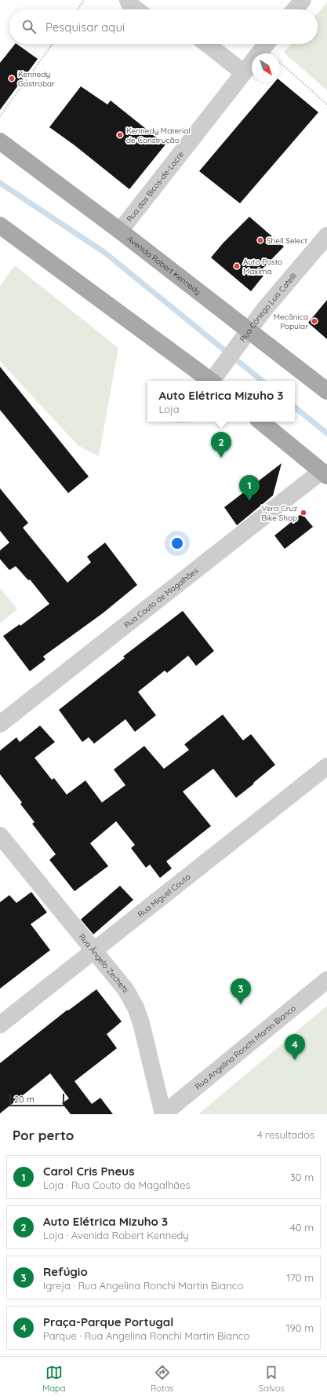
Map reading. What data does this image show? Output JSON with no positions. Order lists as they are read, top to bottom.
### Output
{
  "streets": {
    "main road": ["Avenida Robert Kennedy"],
    "street": [
      "Rua dos Bicos-de-Lacre",
      "Rua Cônego Luis Catelli",
      "Rua Couto de Magalhães",
      "Rua Miguel Couto",
      "Rua Ângelo Zechetti",
      "Rua Angelina Ronchi Martin Bianco"
    ]
  },
  "crossings": [
    ["Rua dos Bicos-de-Lacre", "Avenida Robert Kennedy"],
    ["Avenida Robert Kennedy", "Rua Cônego Luis Catelli"],
    ["Rua Miguel Couto", "Rua Ângelo Zechetti"],
    ["Rua Ângelo Zechetti", "Rua Angelina Ronchi Martin Bianco"]
  ],
  "places": [
    "Kennedy Gastrobar",
    "Kennedy Material de Construção",
    "Shell Select",
    "Auto Posto Maxima",
    "Mecânica Popular",
    "Vera Cruz Bike Shop"
  ],
  "scale_bar": "20 m",
  "north": "bottom right",
  "page": {
    "search": "Pesquisar aqui",
    "popup": ["Auto Elétrica Mizuho 3", "Loja"],
    "pins": [
      "2",
      "1",
      "3",
      "4"
    ],
    "scale": "20 m",
    "heading": ["Por perto", "4 resultados"],
    "list": [
      {
        "mark": "1",
        "name": "Carol Cris Pneus",
        "note": "Loja · Rua Couto de Magalhães",
        "value": "30 m"
      },
      {
        "mark": "2",
        "name": "Auto Elétrica Mizuho 3",
        "note": "Loja · Avenida Robert Kennedy",
        "value": "40 m"
      },
      {
        "mark": "3",
        "name": "Refúgio",
        "note": "Igreja · Rua Angelina Ronchi Martin Bianco",
        "value": "170 m"
      },
      {
        "mark": "4",
        "name": "Praça-Parque Portugal",
        "note": "Parque · Rua Angelina Ronchi Martin Bianco",
        "value": "190 m"
      }
    ],
    "nav": ["Mapa", "Rotas", "Salvos"]
  }
}
